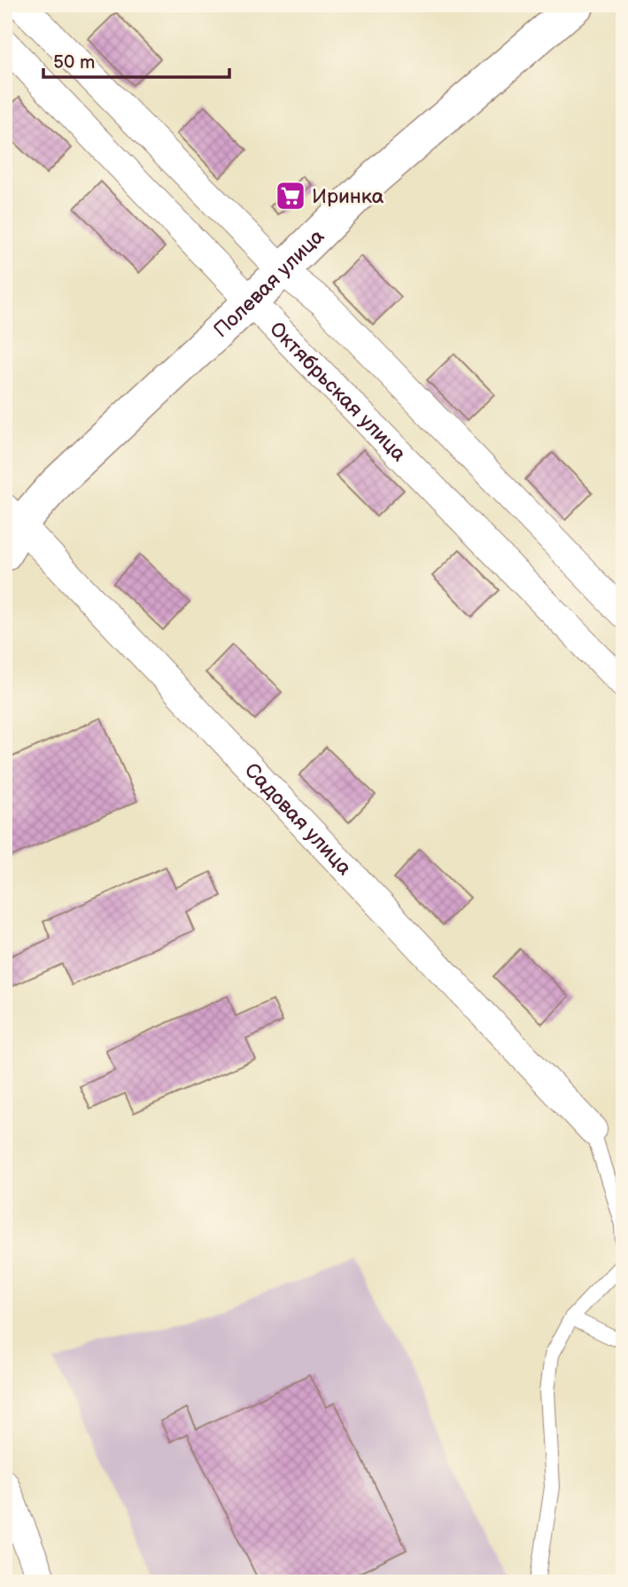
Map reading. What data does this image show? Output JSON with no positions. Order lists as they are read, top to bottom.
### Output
{
  "streets": {
    "street": ["Полевая улица", "Октябрьская улица", "Садовая улица"]
  },
  "crossings": [
    ["Полевая улица", "Октябрьская улица"],
    ["Полевая улица", "Садовая улица"]
  ],
  "places": {
    "supermarket": ["Иринка"]
  },
  "scale_bar": "50 m"
}
